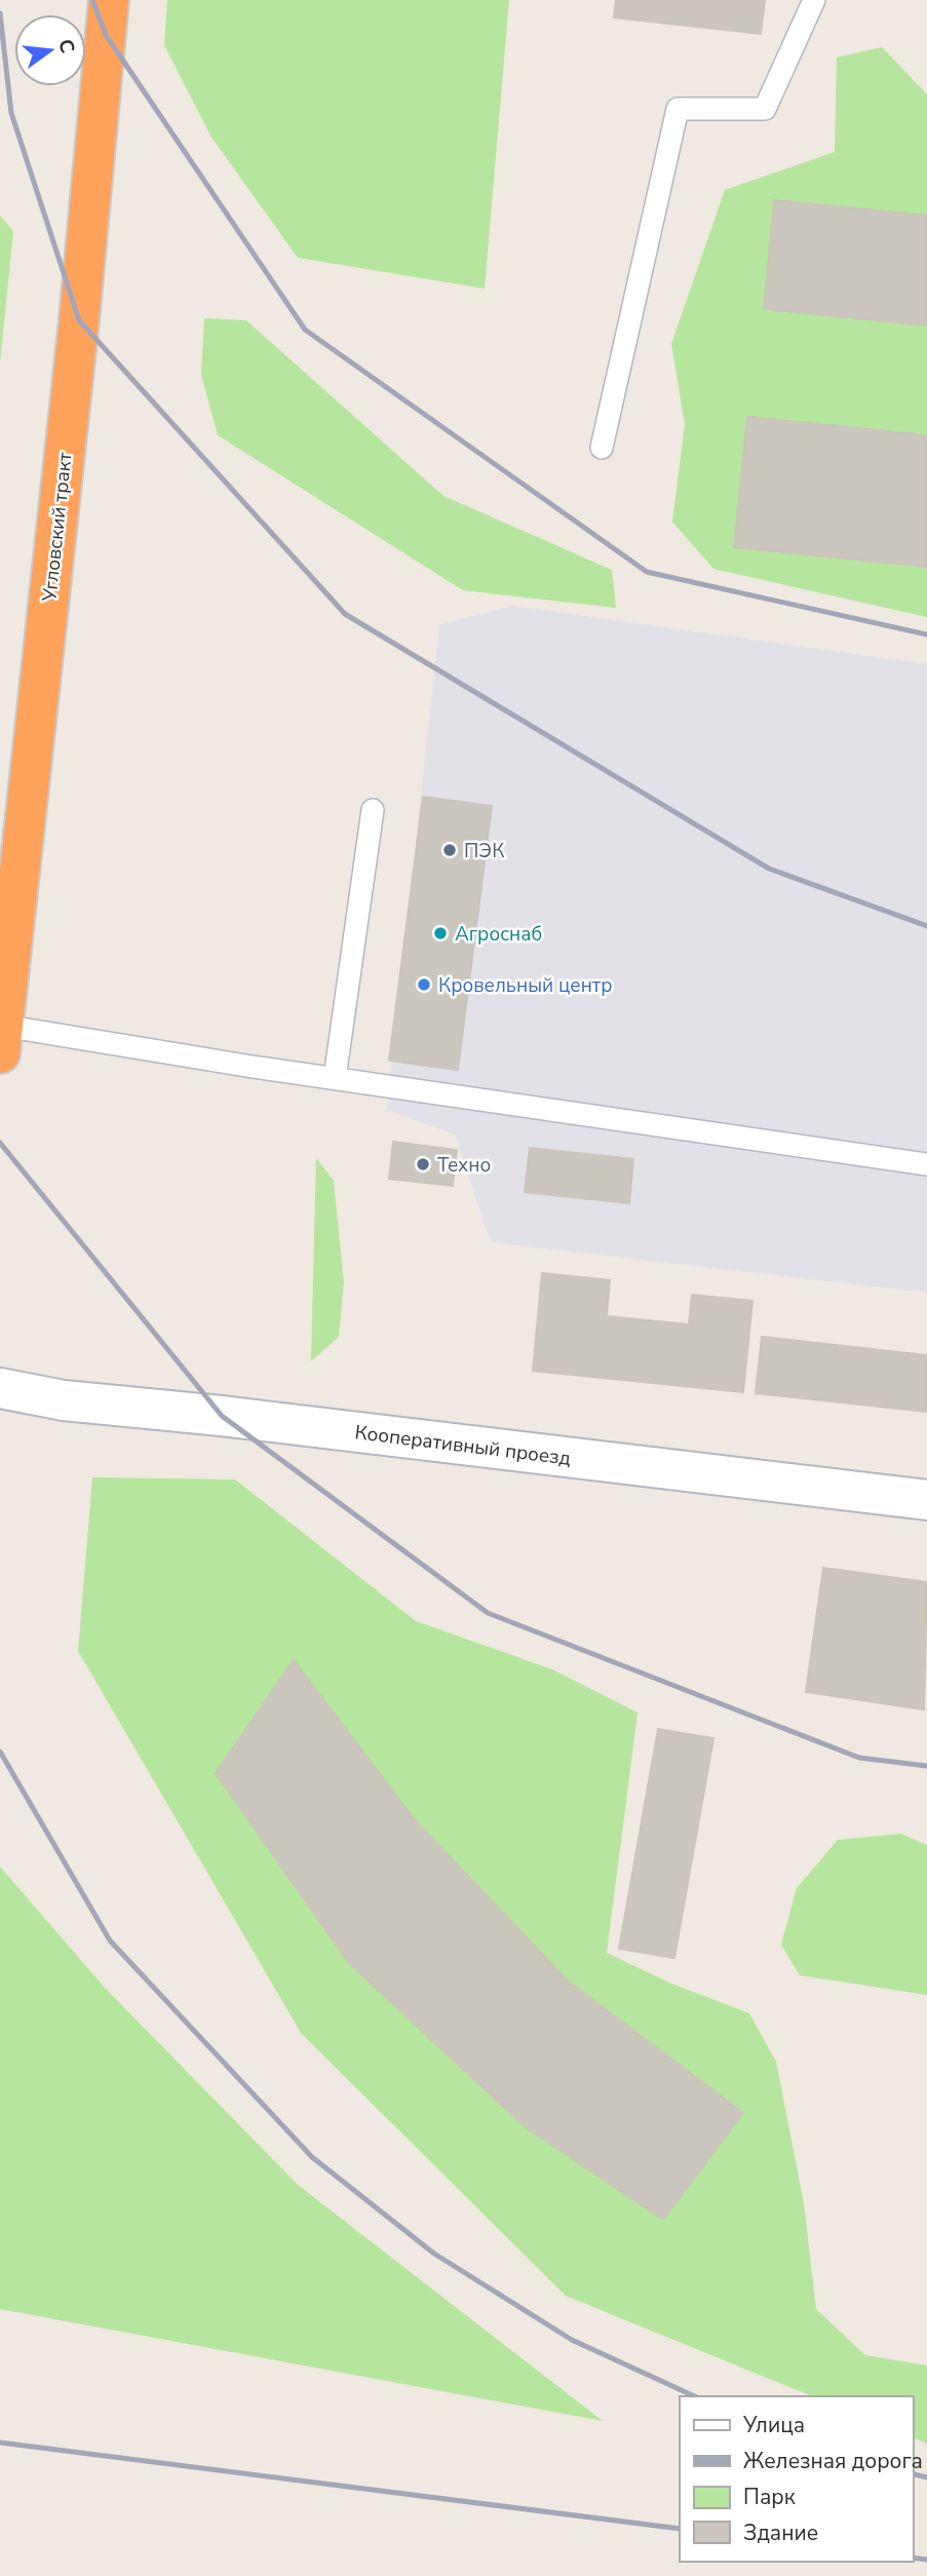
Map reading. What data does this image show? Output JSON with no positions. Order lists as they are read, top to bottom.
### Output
{
  "streets": {
    "highway": ["Угловский тракт"],
    "street": ["Кооперативный проезд"]
  },
  "places": [
    "ПЭК",
    "Агроснаб",
    "Кровельный центр",
    "Техно"
  ],
  "legend": [
    "Улица",
    "Железная дорога",
    "Парк",
    "Здание"
  ],
  "north": "right"
}
